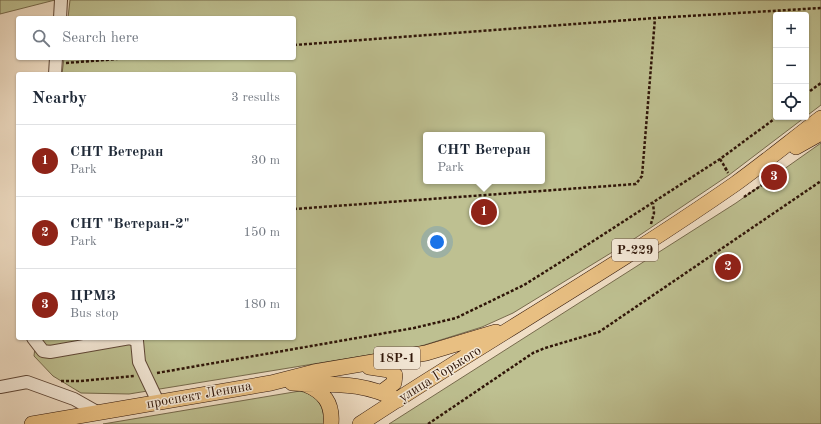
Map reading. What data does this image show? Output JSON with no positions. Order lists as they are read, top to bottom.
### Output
{
  "streets": {
    "main road": [
      "Р-229",
      "18Р-1",
      "улица Горького",
      "проспект Ленина"
    ]
  },
  "crossings": [
    ["Р-229", "улица Горького"],
    ["Р-229", "проспект Ленина"],
    ["улица Горького", "проспект Ленина"]
  ],
  "page": {
    "map_buttons": ["+", "−"],
    "search": "Search here",
    "heading": ["Nearby", "3 results"],
    "list": [
      {
        "mark": "1",
        "name": "СНТ Ветеран",
        "note": "Park",
        "value": "30 m"
      },
      {
        "mark": "2",
        "name": "СНТ \"Ветеран-2\"",
        "note": "Park",
        "value": "150 m"
      },
      {
        "mark": "3",
        "name": "ЦРМЗ",
        "note": "Bus stop",
        "value": "180 m"
      }
    ],
    "popup": ["СНТ Ветеран", "Park"],
    "pins": ["3", "1", "2"]
  }
}
